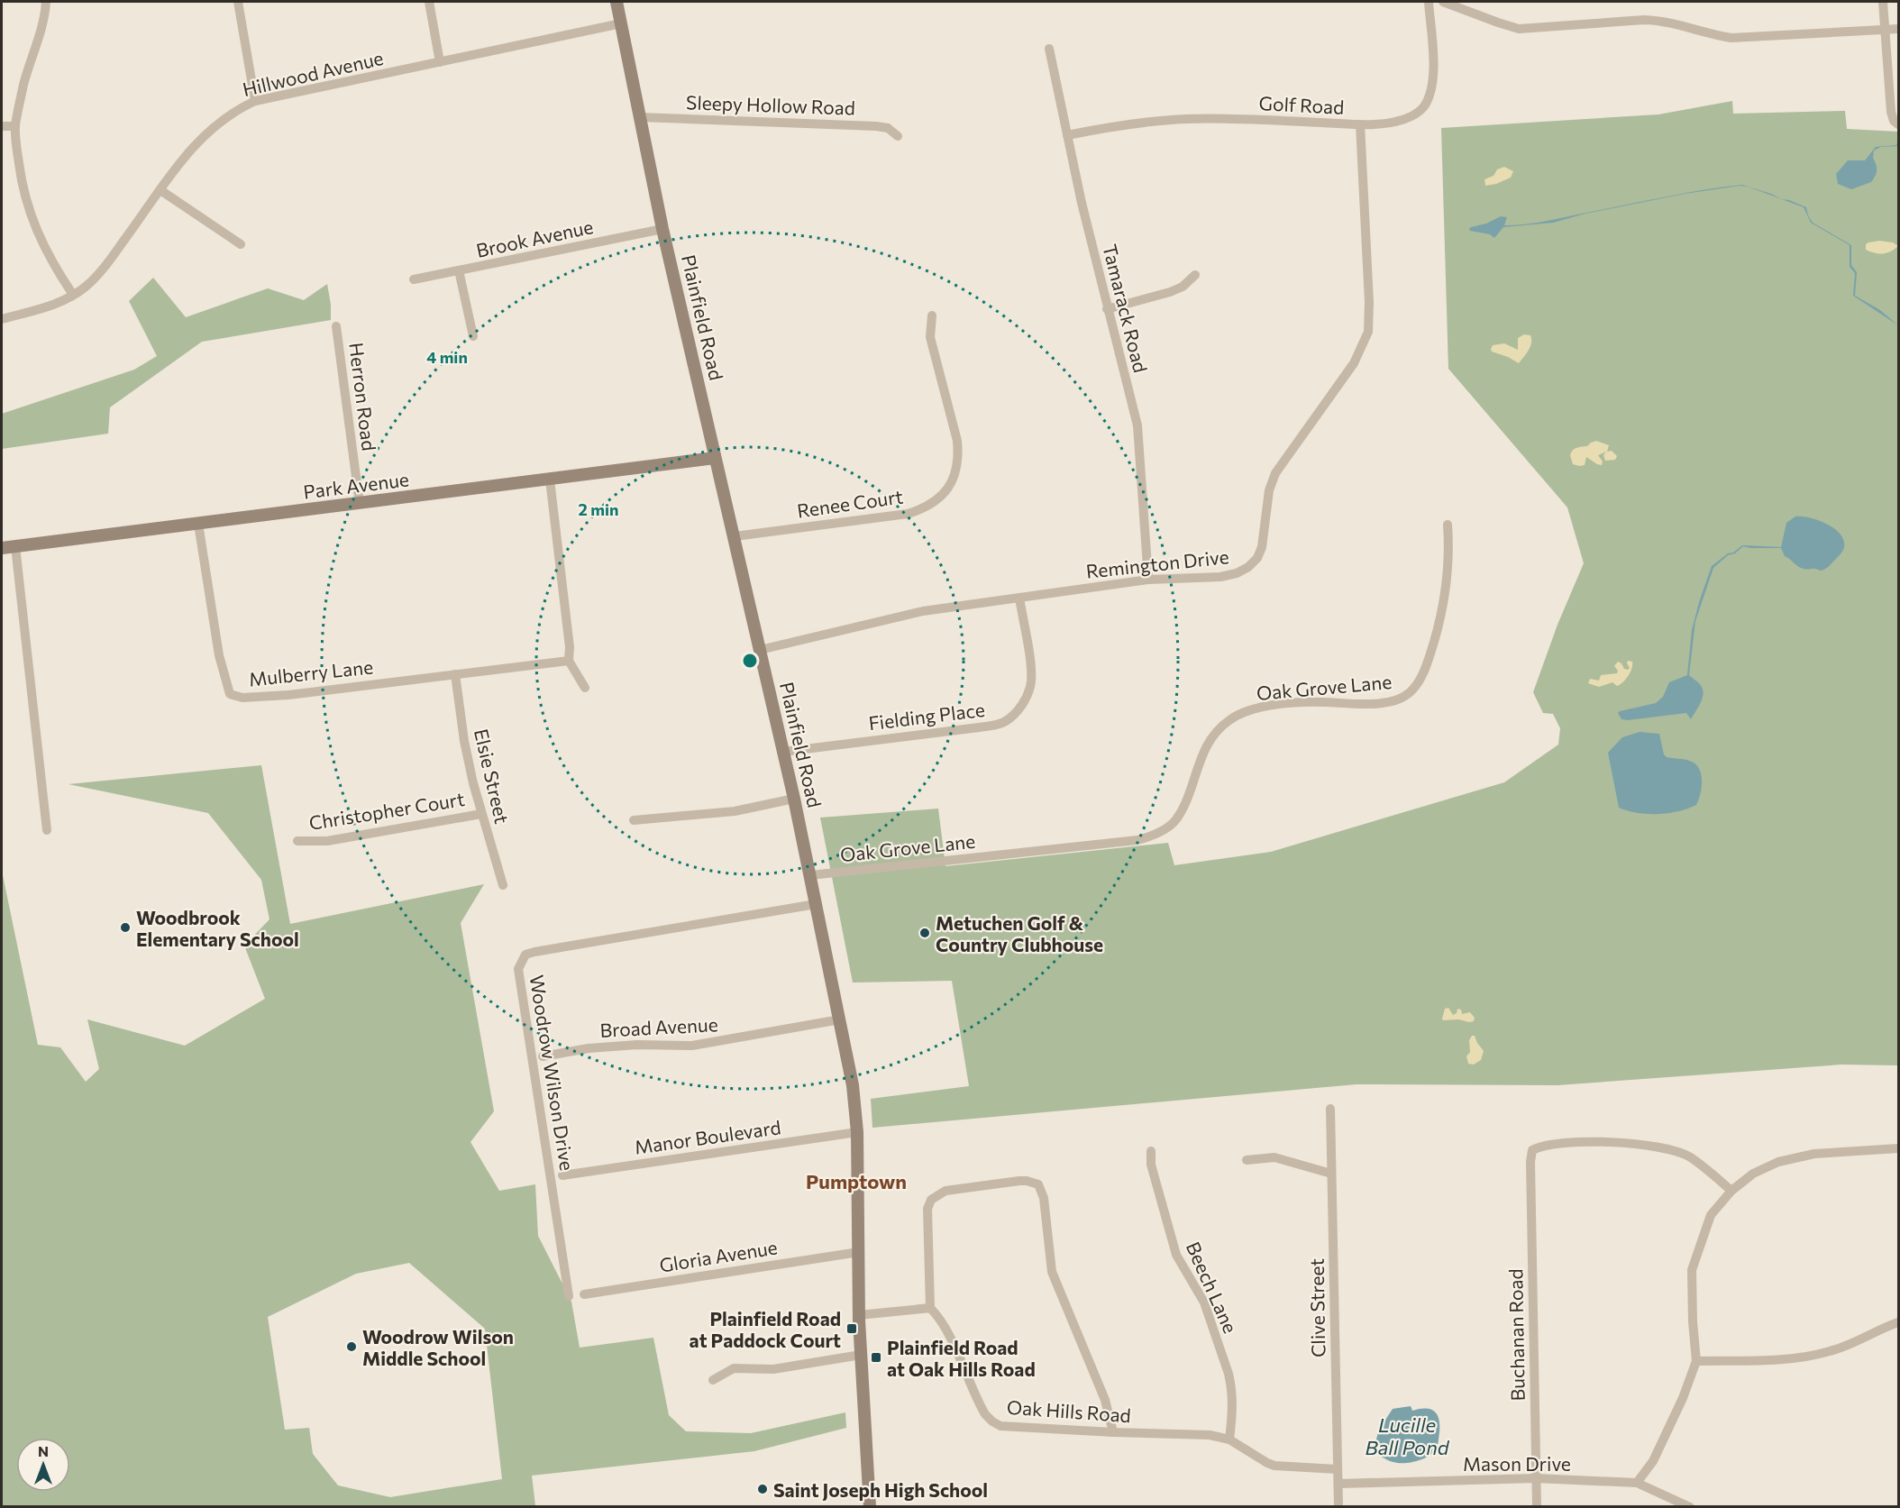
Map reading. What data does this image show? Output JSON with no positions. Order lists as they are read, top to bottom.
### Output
{
  "streets": {
    "street": [
      "Hillwood Avenue",
      "Sleepy Hollow Road",
      "Golf Road",
      "Brook Avenue",
      "Tamarack Road",
      "Plainfield Road",
      "Herron Road",
      "Park Avenue",
      "Renee Court",
      "Remington Drive",
      "Mulberry Lane",
      "Oak Grove Lane",
      "Fielding Place",
      "Elsie Street",
      "Christopher Court",
      "Broad Avenue",
      "Woodrow Wilson Drive",
      "Manor Boulevard",
      "Gloria Avenue",
      "Beech Lane",
      "Clive Street",
      "Buchanan Road",
      "Oak Hills Road",
      "Mason Drive"
    ]
  },
  "crossings": [
    ["Hillwood Avenue", "Plainfield Road"],
    ["Sleepy Hollow Road", "Plainfield Road"],
    ["Golf Road", "Tamarack Road"],
    ["Golf Road", "Remington Drive"],
    ["Brook Avenue", "Plainfield Road"],
    ["Tamarack Road", "Remington Drive"],
    ["Plainfield Road", "Park Avenue"],
    ["Plainfield Road", "Renee Court"],
    ["Plainfield Road", "Remington Drive"],
    ["Plainfield Road", "Oak Grove Lane"],
    ["Plainfield Road", "Fielding Place"],
    ["Plainfield Road", "Broad Avenue"],
    ["Plainfield Road", "Woodrow Wilson Drive"],
    ["Plainfield Road", "Manor Boulevard"],
    ["Plainfield Road", "Gloria Avenue"],
    ["Herron Road", "Park Avenue"],
    ["Park Avenue", "Mulberry Lane"],
    ["Remington Drive", "Fielding Place"],
    ["Mulberry Lane", "Elsie Street"],
    ["Elsie Street", "Christopher Court"],
    ["Beech Lane", "Oak Hills Road"],
    ["Clive Street", "Oak Hills Road"],
    ["Clive Street", "Mason Drive"],
    ["Buchanan Road", "Mason Drive"]
  ],
  "districts": ["Pumptown"],
  "water": ["Lucille Ball Pond"],
  "places": {
    "other": [
      "Woodbrook Elementary School",
      "Metuchen Golf & Country Clubhouse",
      "Woodrow Wilson Middle School",
      "Saint Joseph High School"
    ],
    "transit": ["Plainfield Road at Paddock Court", "Plainfield Road at Oak Hills Road"]
  },
  "north": "top",
  "rings": ["4 min", "2 min"]
}
